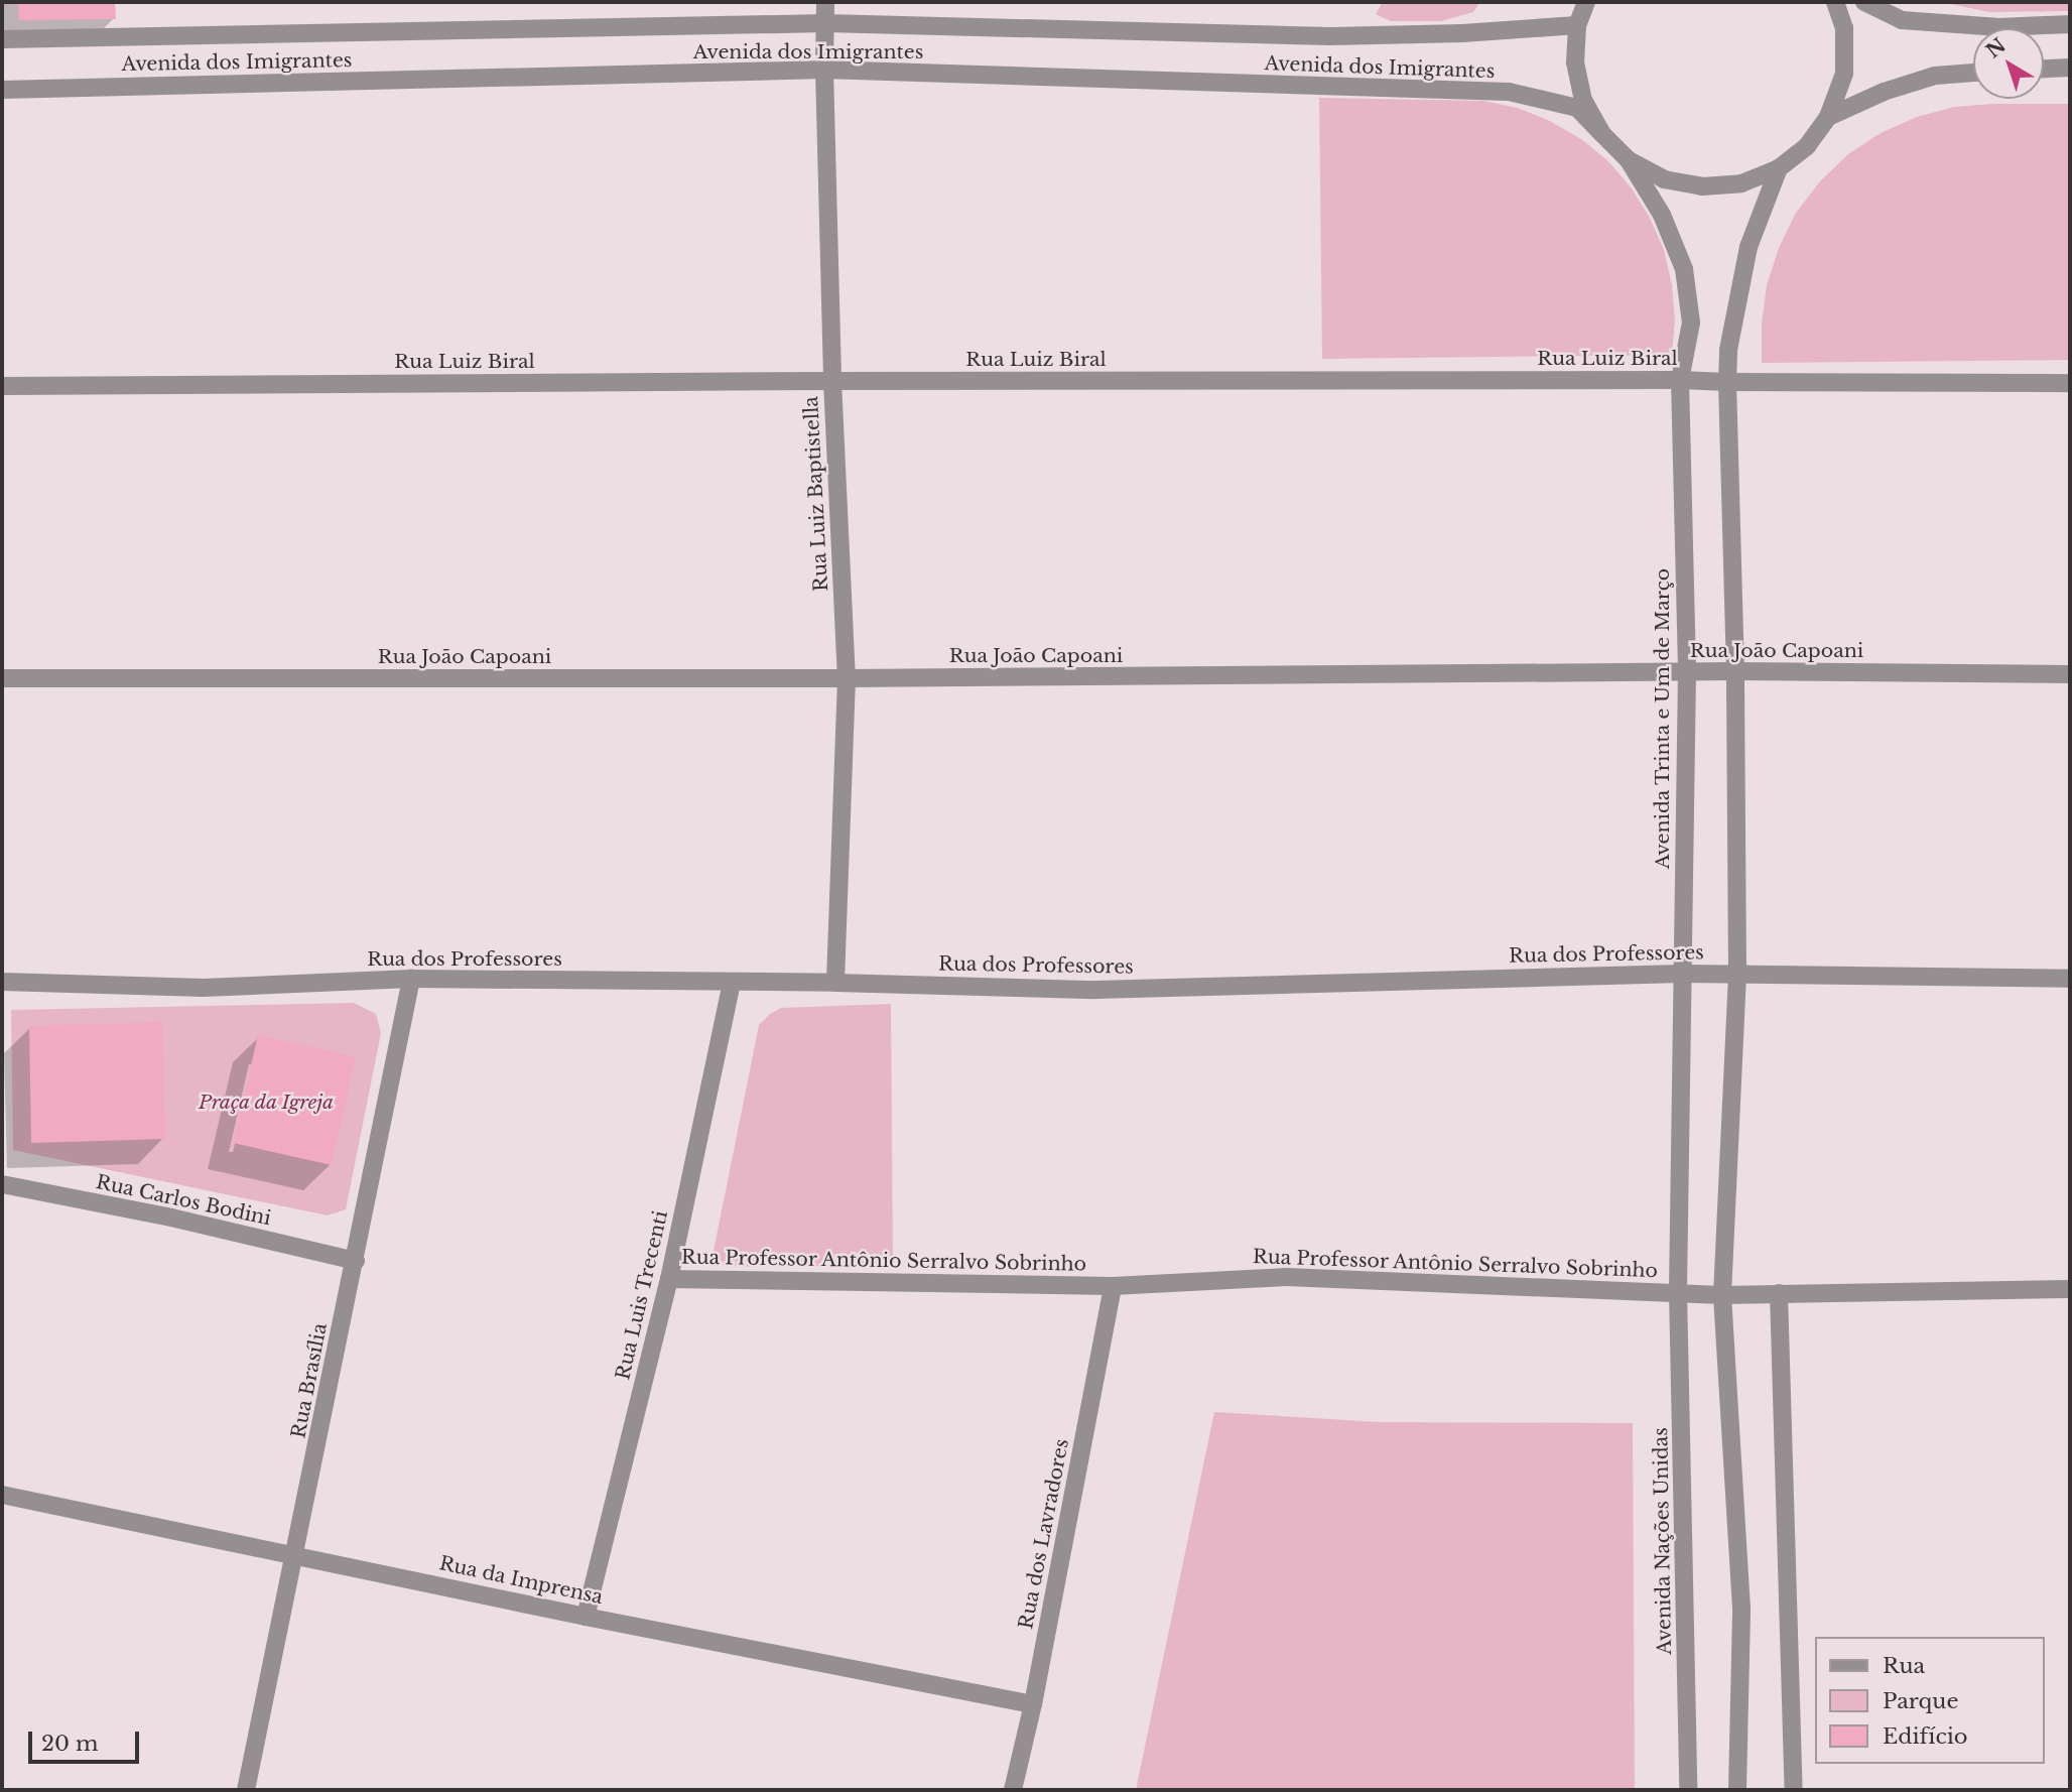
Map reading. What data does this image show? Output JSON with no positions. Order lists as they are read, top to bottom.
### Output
{
  "streets": {
    "street": [
      "Avenida dos Imigrantes",
      "Rua Luiz Biral",
      "Rua Luiz Baptistella",
      "Rua João Capoani",
      "Avenida Trinta e Um de Março",
      "Rua dos Professores",
      "Rua Carlos Bodini",
      "Rua Professor Antônio Serralvo Sobrinho",
      "Rua Luis Trecenti",
      "Rua Brasília",
      "Rua dos Lavradores",
      "Avenida Nações Unidas",
      "Rua da Imprensa"
    ]
  },
  "crossings": [
    ["Avenida dos Imigrantes", "Rua Luiz Baptistella"],
    ["Avenida dos Imigrantes", "Avenida Trinta e Um de Março"],
    ["Rua Luiz Biral", "Rua Luiz Baptistella"],
    ["Rua Luiz Biral", "Avenida Trinta e Um de Março"],
    ["Rua Luiz Baptistella", "Rua João Capoani"],
    ["Rua Luiz Baptistella", "Rua dos Professores"],
    ["Rua João Capoani", "Avenida Trinta e Um de Março"],
    ["Avenida Trinta e Um de Março", "Rua dos Professores"],
    ["Avenida Trinta e Um de Março", "Rua Professor Antônio Serralvo Sobrinho"],
    ["Avenida Trinta e Um de Março", "Avenida Nações Unidas"],
    ["Rua dos Professores", "Rua Luis Trecenti"],
    ["Rua dos Professores", "Rua Brasília"],
    ["Rua Carlos Bodini", "Rua Brasília"],
    ["Rua Professor Antônio Serralvo Sobrinho", "Rua Luis Trecenti"],
    ["Rua Professor Antônio Serralvo Sobrinho", "Rua dos Lavradores"],
    ["Rua Professor Antônio Serralvo Sobrinho", "Avenida Nações Unidas"],
    ["Rua Luis Trecenti", "Rua da Imprensa"],
    ["Rua Brasília", "Rua da Imprensa"],
    ["Rua dos Lavradores", "Rua da Imprensa"]
  ],
  "parks": ["Praça da Igreja"],
  "legend": ["Rua", "Parque", "Edifício"],
  "scale_bar": "20 m",
  "north": "top left"
}
